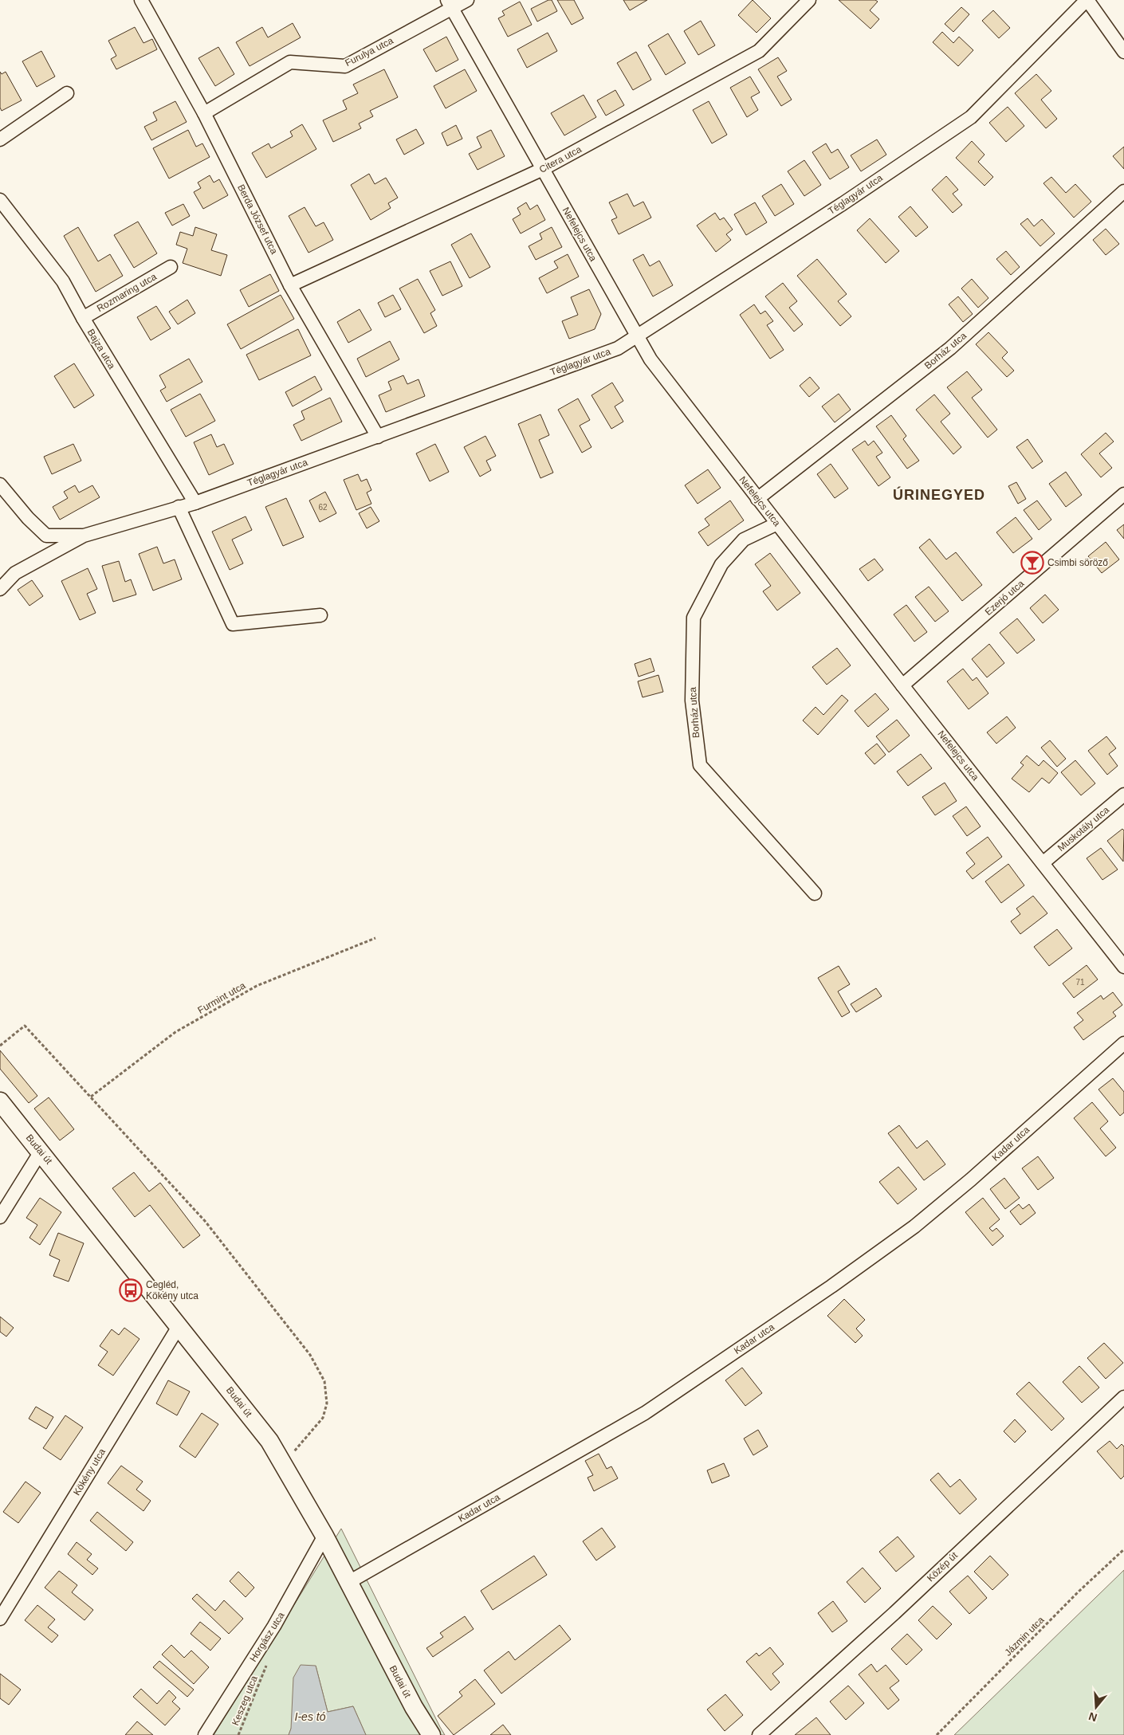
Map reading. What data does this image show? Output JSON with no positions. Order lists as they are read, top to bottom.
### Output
{
  "streets": {
    "street": [
      "Furulya utca",
      "Citera utca",
      "Téglagyár utca",
      "Berda József utca",
      "Nefelejcs utca",
      "Rozmaring utca",
      "Bajza utca",
      "Borház utca",
      "Ezerjó utca",
      "Muskotály utca",
      "Kadar utca",
      "Budai út",
      "Kökény utca",
      "Közép út",
      "Horgász utca"
    ],
    "path": ["Furmint utca", "Jázmin utca", "Keszeg utca"]
  },
  "crossings": [
    ["Furulya utca", "Berda József utca"],
    ["Furulya utca", "Nefelejcs utca"],
    ["Citera utca", "Berda József utca"],
    ["Citera utca", "Nefelejcs utca"],
    ["Téglagyár utca", "Berda József utca"],
    ["Téglagyár utca", "Nefelejcs utca"],
    ["Téglagyár utca", "Bajza utca"],
    ["Nefelejcs utca", "Borház utca"],
    ["Nefelejcs utca", "Ezerjó utca"],
    ["Nefelejcs utca", "Muskotály utca"],
    ["Rozmaring utca", "Bajza utca"],
    ["Kadar utca", "Budai út"],
    ["Budai út", "Kökény utca"],
    ["Budai út", "Horgász utca"]
  ],
  "districts": ["ÚRINEGYED"],
  "water": ["I-es tó"],
  "places": {
    "bar": ["Csimbi söröző"],
    "bus stop": ["Cegléd, Kökény utca"]
  },
  "house_numbers": ["62", "71"],
  "north": "bottom"
}
